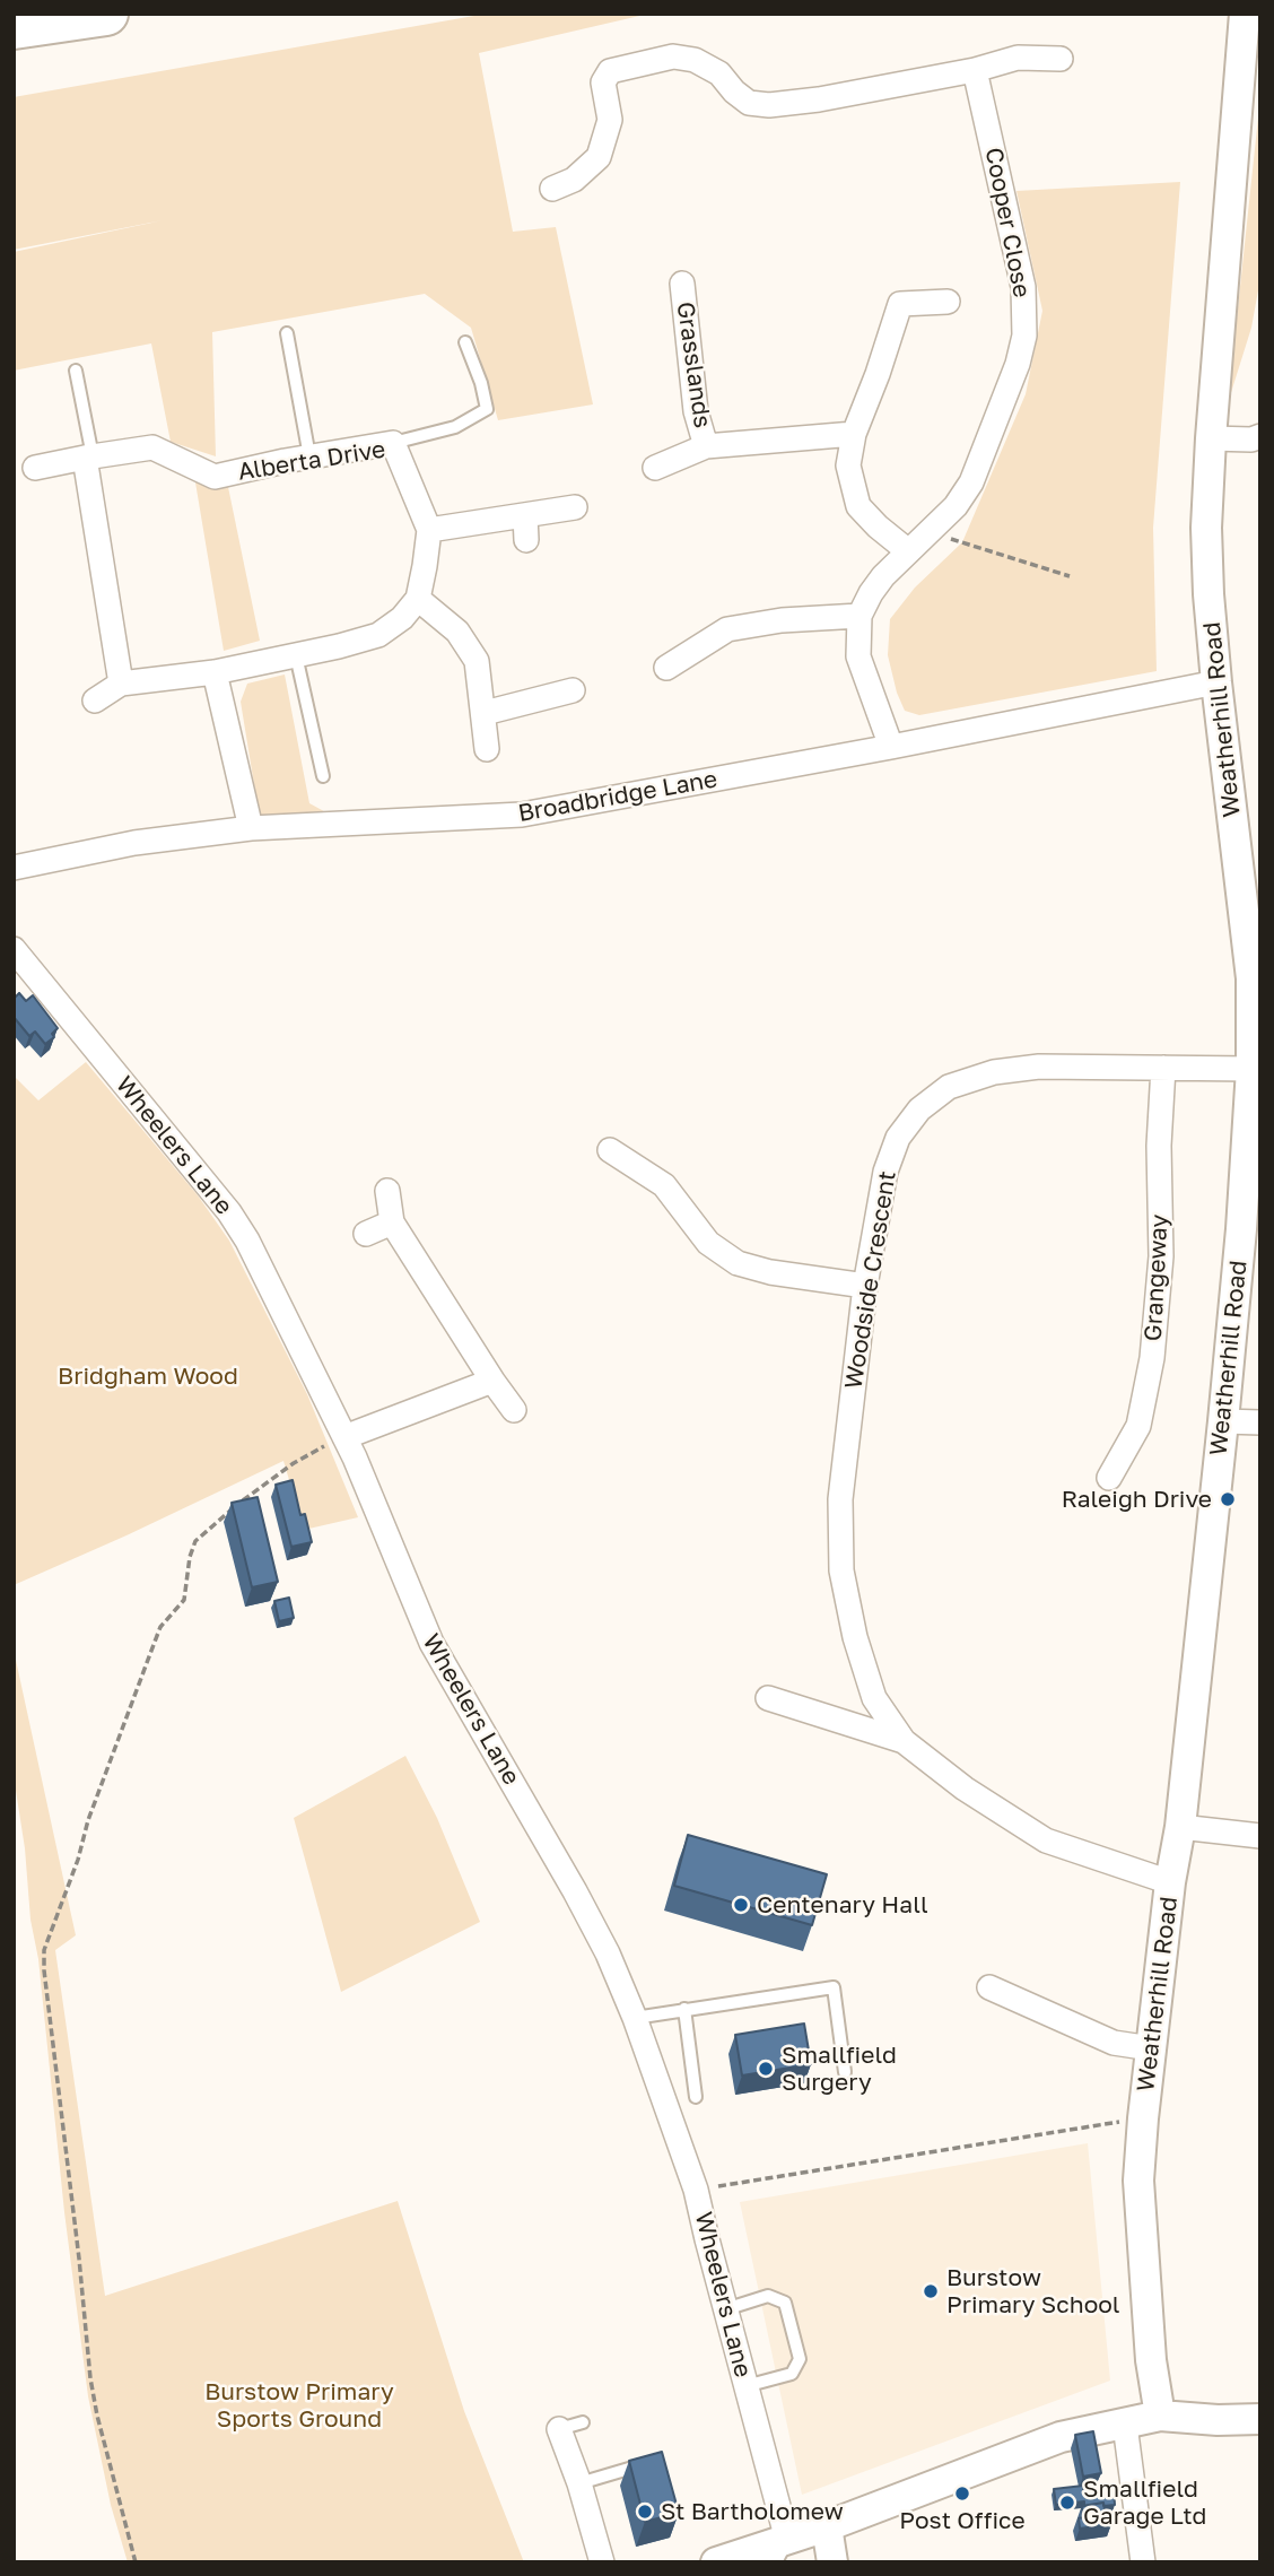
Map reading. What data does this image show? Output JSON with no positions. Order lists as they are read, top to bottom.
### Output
{
  "streets": {
    "street": [
      "Cooper Close",
      "Grasslands",
      "Alberta Drive",
      "Weatherhill Road",
      "Broadbridge Lane",
      "Wheelers Lane",
      "Grangeway",
      "Woodside Crescent"
    ]
  },
  "crossings": [
    ["Cooper Close", "Broadbridge Lane"],
    ["Weatherhill Road", "Broadbridge Lane"],
    ["Weatherhill Road", "Woodside Crescent"],
    ["Grangeway", "Woodside Crescent"]
  ],
  "parks": ["Bridgham Wood", "Burstow Primary Sports Ground"],
  "places": [
    "Raleigh Drive",
    "Centenary Hall",
    "Smallfield Surgery",
    "Burstow Primary School",
    "Post Office",
    "Smallfield Garage Ltd",
    "St Bartholomew"
  ]
}
